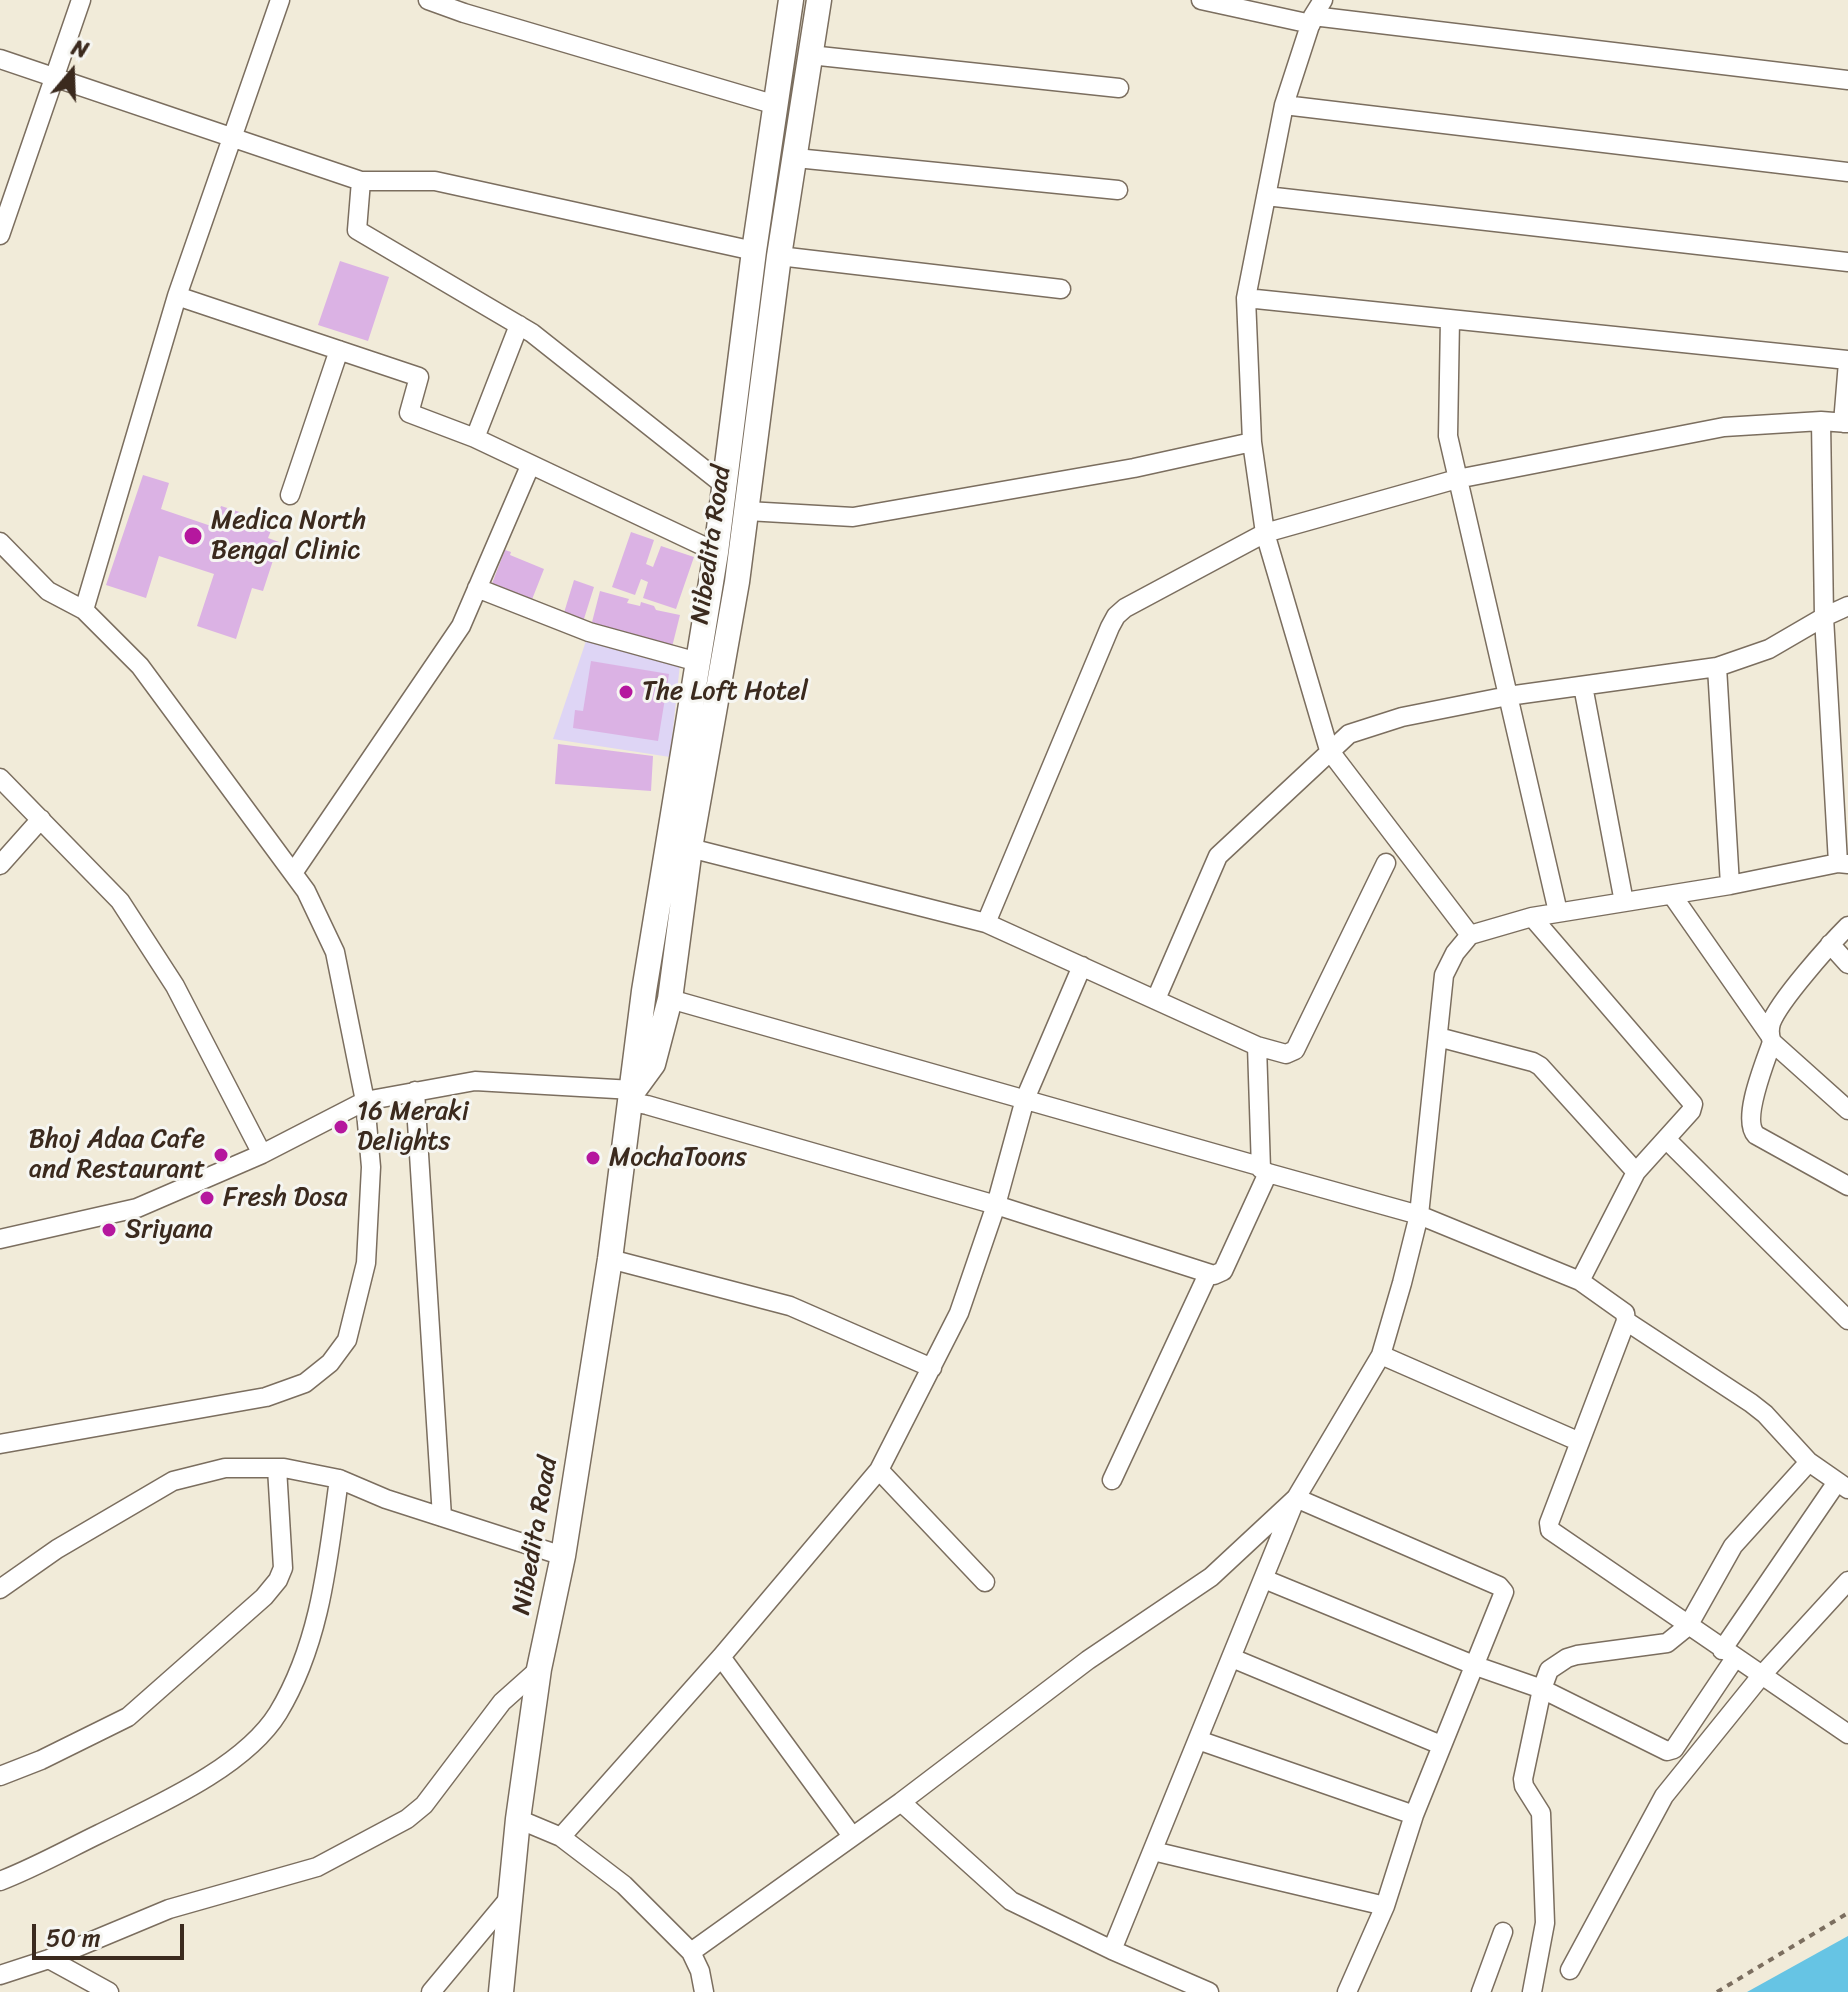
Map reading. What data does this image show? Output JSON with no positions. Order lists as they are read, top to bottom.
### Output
{
  "streets": {
    "street": ["Nibedita Road"]
  },
  "places": [
    "Medica North Bengal Clinic",
    "The Loft Hotel",
    "16 Meraki Delights",
    "Bhoj Adaa Cafe and Restaurant",
    "MochaToons",
    "Fresh Dosa",
    "Sriyana"
  ],
  "scale_bar": "50 m",
  "north": "top"
}
